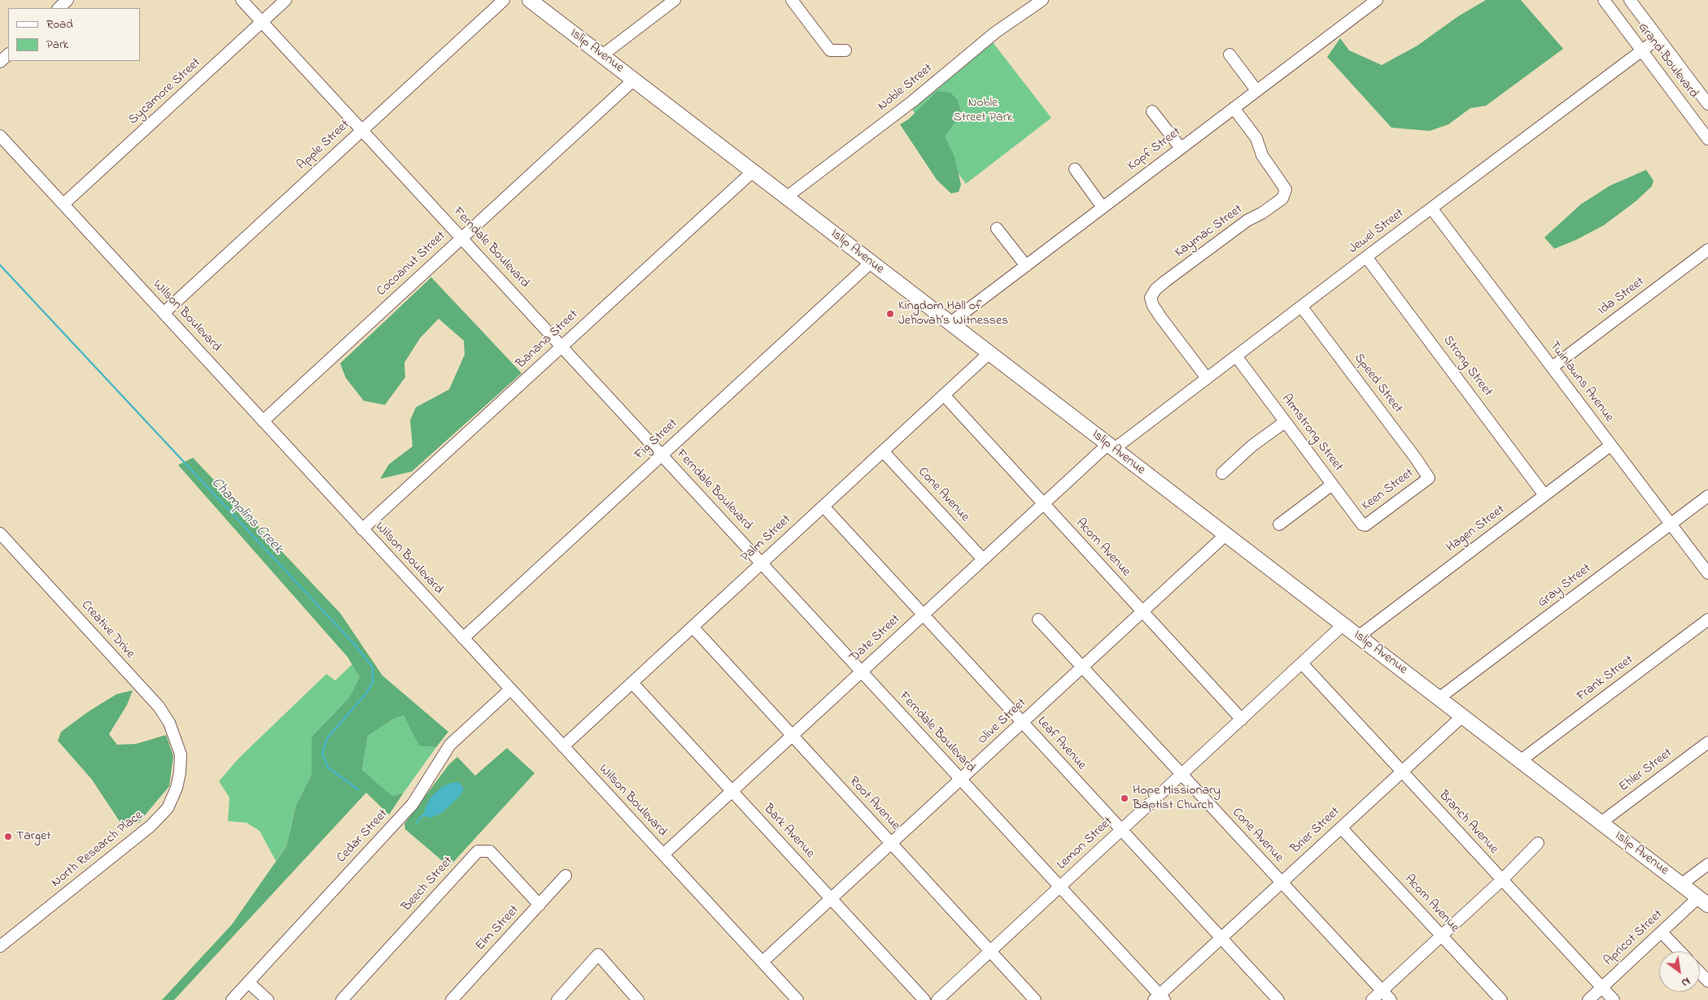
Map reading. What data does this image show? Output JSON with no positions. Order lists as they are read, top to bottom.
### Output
{
  "streets": {
    "main road": ["Islip Avenue"],
    "street": [
      "Grand Boulevard",
      "Noble Street",
      "Sycamore Street",
      "Apple Street",
      "Kopf Street",
      "Kaymac Street",
      "Jewel Street",
      "Ferndale Boulevard",
      "Cocoanut Street",
      "Ida Street",
      "Wilson Boulevard",
      "Banana Street",
      "Strong Street",
      "Twinlawns Avenue",
      "Speed Street",
      "Armstrong Street",
      "Fig Street",
      "Keen Street",
      "Cone Avenue",
      "Hagen Street",
      "Palm Street",
      "Acorn Avenue",
      "Gray Street",
      "Creative Drive",
      "Date Street",
      "Frank Street",
      "Olive Street",
      "Leaf Avenue",
      "Ehler Street",
      "Root Avenue",
      "Branch Avenue",
      "Brier Street",
      "Bark Avenue",
      "Cedar Street",
      "Lemon Street",
      "North Research Place",
      "Beech Street",
      "Elm Street",
      "Apricot Street"
    ]
  },
  "crossings": [
    ["Islip Avenue", "Noble Street"],
    ["Islip Avenue", "Kopf Street"],
    ["Islip Avenue", "Jewel Street"],
    ["Islip Avenue", "Cocoanut Street"],
    ["Islip Avenue", "Banana Street"],
    ["Islip Avenue", "Fig Street"],
    ["Islip Avenue", "Hagen Street"],
    ["Islip Avenue", "Palm Street"],
    ["Islip Avenue", "Gray Street"],
    ["Islip Avenue", "Date Street"],
    ["Islip Avenue", "Frank Street"],
    ["Islip Avenue", "Olive Street"],
    ["Islip Avenue", "Ehler Street"],
    ["Islip Avenue", "Brier Street"],
    ["Islip Avenue", "Lemon Street"],
    ["Islip Avenue", "Apricot Street"],
    ["Grand Boulevard", "Jewel Street"],
    ["Sycamore Street", "Ferndale Boulevard"],
    ["Sycamore Street", "Wilson Boulevard"],
    ["Apple Street", "Ferndale Boulevard"],
    ["Apple Street", "Wilson Boulevard"],
    ["Kopf Street", "Kaymac Street"],
    ["Kaymac Street", "Jewel Street"],
    ["Jewel Street", "Strong Street"],
    ["Jewel Street", "Twinlawns Avenue"],
    ["Jewel Street", "Speed Street"],
    ["Jewel Street", "Armstrong Street"],
    ["Jewel Street", "Date Street"],
    ["Ferndale Boulevard", "Cocoanut Street"],
    ["Ferndale Boulevard", "Banana Street"],
    ["Ferndale Boulevard", "Fig Street"],
    ["Ferndale Boulevard", "Palm Street"],
    ["Ferndale Boulevard", "Date Street"],
    ["Ferndale Boulevard", "Olive Street"],
    ["Ferndale Boulevard", "Brier Street"],
    ["Ferndale Boulevard", "Lemon Street"],
    ["Cocoanut Street", "Wilson Boulevard"],
    ["Ida Street", "Twinlawns Avenue"],
    ["Wilson Boulevard", "Banana Street"],
    ["Wilson Boulevard", "Fig Street"],
    ["Wilson Boulevard", "Palm Street"],
    ["Wilson Boulevard", "Date Street"],
    ["Wilson Boulevard", "Olive Street"],
    ["Wilson Boulevard", "Cedar Street"],
    ["Strong Street", "Hagen Street"],
    ["Twinlawns Avenue", "Hagen Street"],
    ["Twinlawns Avenue", "Gray Street"],
    ["Speed Street", "Keen Street"],
    ["Armstrong Street", "Keen Street"],
    ["Cone Avenue", "Palm Street"],
    ["Cone Avenue", "Date Street"],
    ["Cone Avenue", "Olive Street"],
    ["Cone Avenue", "Brier Street"],
    ["Cone Avenue", "Lemon Street"],
    ["Palm Street", "Acorn Avenue"],
    ["Palm Street", "Leaf Avenue"],
    ["Palm Street", "Root Avenue"],
    ["Palm Street", "Bark Avenue"],
    ["Acorn Avenue", "Date Street"],
    ["Acorn Avenue", "Olive Street"],
    ["Acorn Avenue", "Brier Street"],
    ["Acorn Avenue", "Lemon Street"],
    ["Creative Drive", "North Research Place"],
    ["Date Street", "Leaf Avenue"],
    ["Date Street", "Root Avenue"],
    ["Date Street", "Bark Avenue"],
    ["Olive Street", "Leaf Avenue"],
    ["Olive Street", "Root Avenue"],
    ["Olive Street", "Bark Avenue"],
    ["Leaf Avenue", "Brier Street"],
    ["Leaf Avenue", "Lemon Street"],
    ["Root Avenue", "Lemon Street"],
    ["Branch Avenue", "Brier Street"],
    ["Branch Avenue", "Lemon Street"],
    ["Branch Avenue", "Apricot Street"],
    ["Beech Street", "Elm Street"]
  ],
  "water": ["Champlins Creek"],
  "parks": ["Noble Street Park"],
  "places": ["Kingdom Hall of Jehovah’s Witnesses", "Hope Missionary Baptist Church", "Target"],
  "legend": ["Road", "Park"],
  "north": "bottom right"
}
